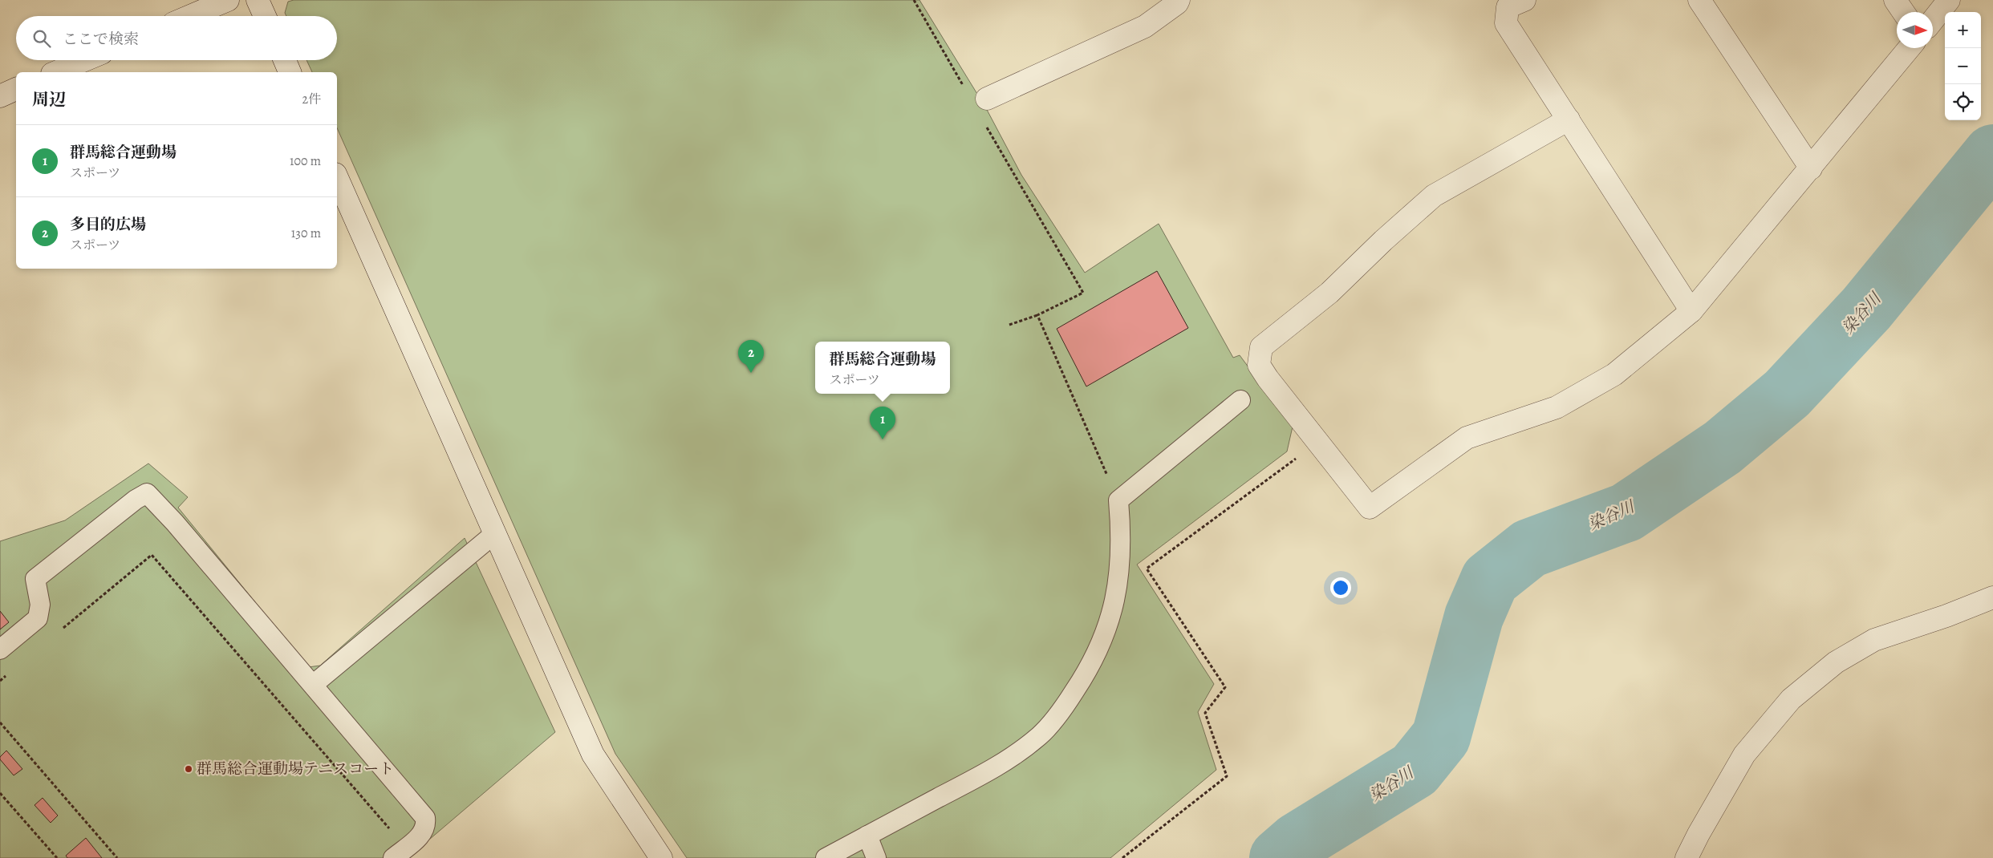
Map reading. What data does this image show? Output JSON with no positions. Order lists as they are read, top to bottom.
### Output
{
  "water": ["染谷川"],
  "places": ["群馬総合運動場テニスコート"],
  "north": "right",
  "page": {
    "map_buttons": ["+", "−"],
    "search": "ここで検索",
    "heading": ["周辺", "2件"],
    "list": [
      {
        "mark": "1",
        "name": "群馬総合運動場",
        "note": "スポーツ",
        "value": "100 m"
      },
      {
        "mark": "2",
        "name": "多目的広場",
        "note": "スポーツ",
        "value": "130 m"
      }
    ],
    "pins": ["2", "1"],
    "popup": ["群馬総合運動場", "スポーツ"]
  }
}
